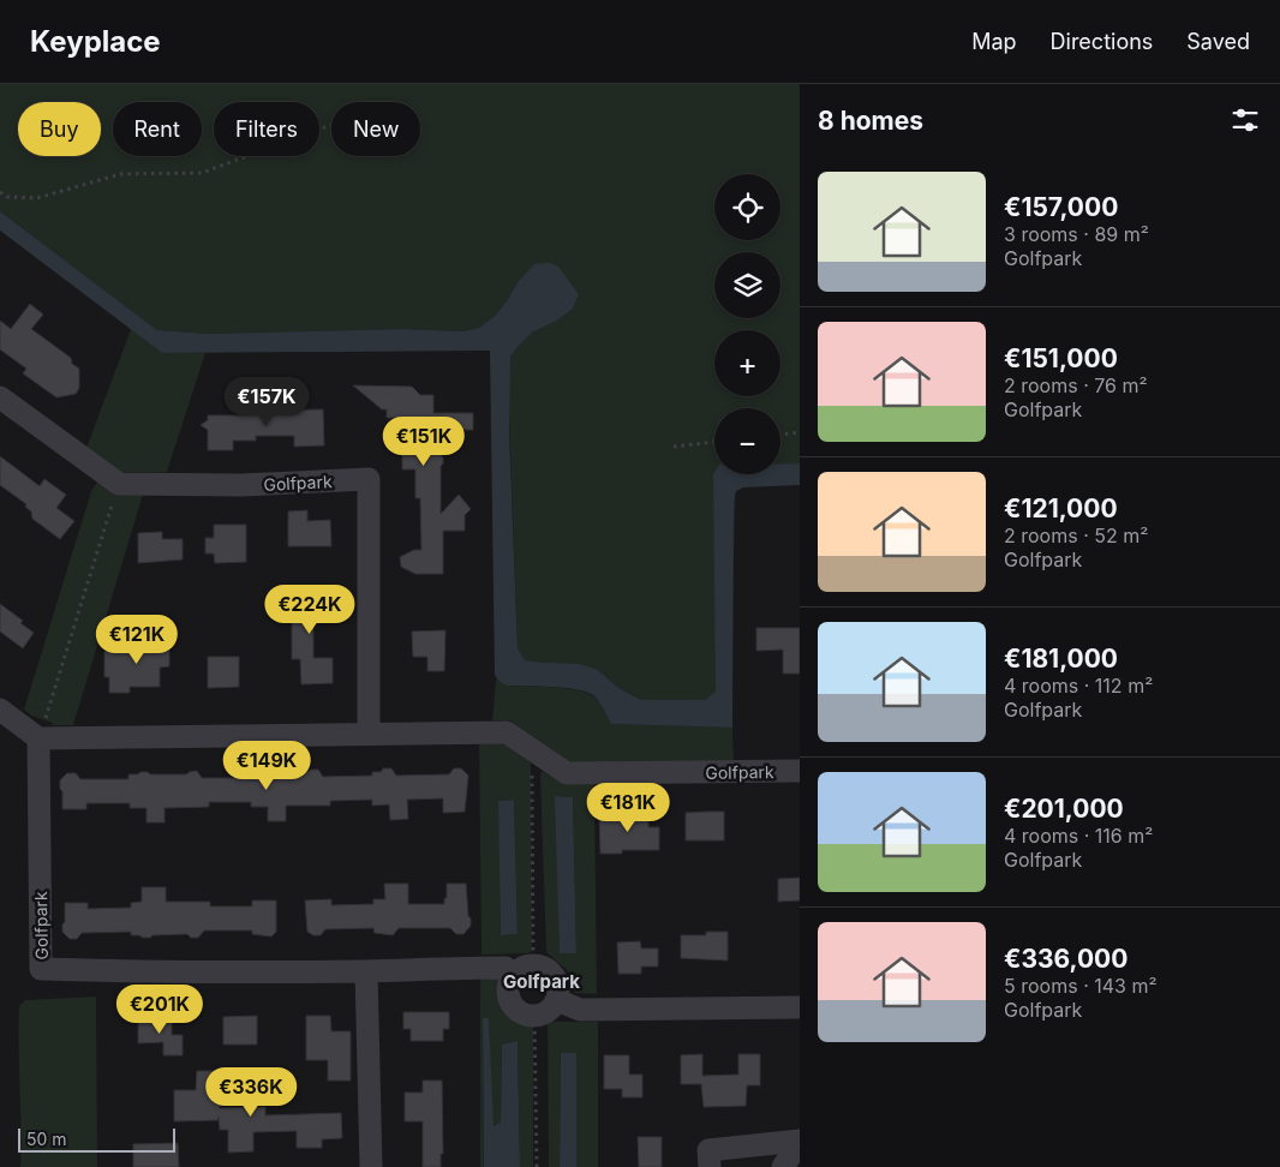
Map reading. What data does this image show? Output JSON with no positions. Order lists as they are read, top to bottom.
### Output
{
  "streets": {
    "street": ["Golfpark"]
  },
  "districts": ["Golfpark"],
  "scale_bar": "50 m",
  "page": {
    "header": "Keyplace",
    "nav": ["Map", "Directions", "Saved"],
    "heading": "8 homes",
    "chip": [
      "Buy",
      "Rent",
      "Filters",
      "New"
    ],
    "list": [
      {
        "name": "€157,000",
        "note": "3 rooms · 89 m² · Golfpark"
      },
      {
        "name": "€151,000",
        "note": "2 rooms · 76 m² · Golfpark"
      },
      {
        "name": "€121,000",
        "note": "2 rooms · 52 m² · Golfpark"
      },
      {
        "name": "€181,000",
        "note": "4 rooms · 112 m² · Golfpark"
      },
      {
        "name": "€201,000",
        "note": "4 rooms · 116 m² · Golfpark"
      },
      {
        "name": "€336,000",
        "note": "5 rooms · 143 m² · Golfpark"
      }
    ],
    "map_buttons": ["+", "−"],
    "price": [
      "€157K",
      "€151K",
      "€224K",
      "€121K",
      "€149K",
      "€181K",
      "€201K",
      "€336K"
    ],
    "scale": "50 m"
  }
}
